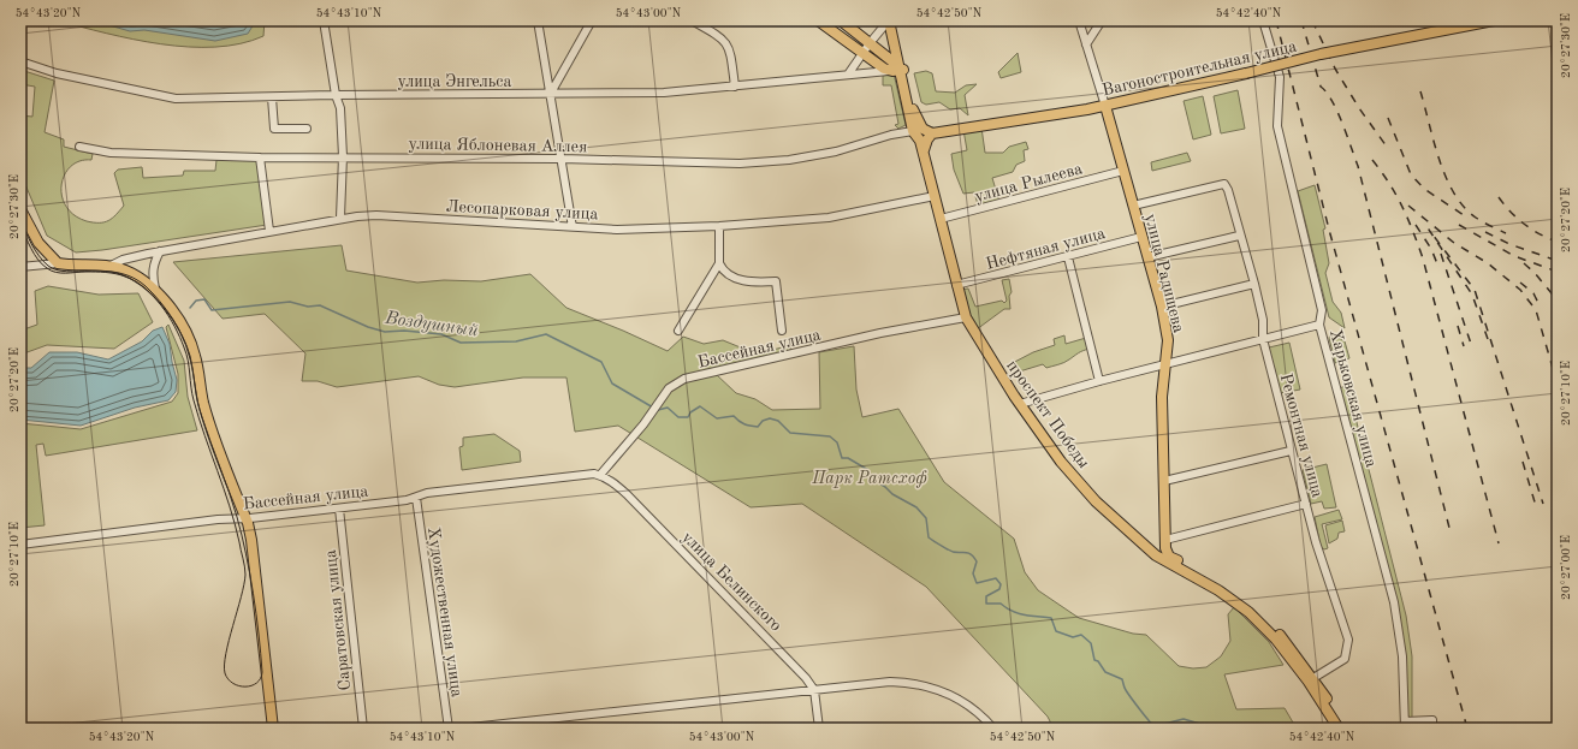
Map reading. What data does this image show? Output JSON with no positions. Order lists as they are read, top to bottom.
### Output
{
  "streets": {
    "main road": ["Вагоностроительная улица", "улица Радищева", "проспект Победы"],
    "street": [
      "улица Энгельса",
      "улица Яблоневая Аллея",
      "улица Рылеева",
      "Лесопарковая улица",
      "Нефтяная улица",
      "Бассейная улица",
      "Харьковская улица",
      "Ремонтная улица",
      "улица Белинского",
      "Художественная улица",
      "Саратовская улица"
    ]
  },
  "crossings": [
    ["Вагоностроительная улица", "улица Радищева"],
    ["Вагоностроительная улица", "проспект Победы"],
    ["улица Энгельса", "проспект Победы"],
    ["улица Яблоневая Аллея", "проспект Победы"],
    ["улица Рылеева", "улица Радищева"],
    ["улица Рылеева", "проспект Победы"],
    ["Лесопарковая улица", "проспект Победы"],
    ["Нефтяная улица", "улица Радищева"],
    ["Нефтяная улица", "проспект Победы"],
    ["улица Радищева", "Ремонтная улица"],
    ["Бассейная улица", "проспект Победы"],
    ["Бассейная улица", "улица Белинского"],
    ["Бассейная улица", "Художественная улица"],
    ["Бассейная улица", "Саратовская улица"]
  ],
  "water": ["Воздушный"],
  "parks": ["Парк Ратсхоф"],
  "coordinates": [
    "54°43'20\"N",
    "54°43'10\"N",
    "54°43'00\"N",
    "54°42'50\"N",
    "54°42'40\"N",
    "20°27'30\"E",
    "20°27'20\"E",
    "20°27'10\"E",
    "20°27'00\"E"
  ]
}
